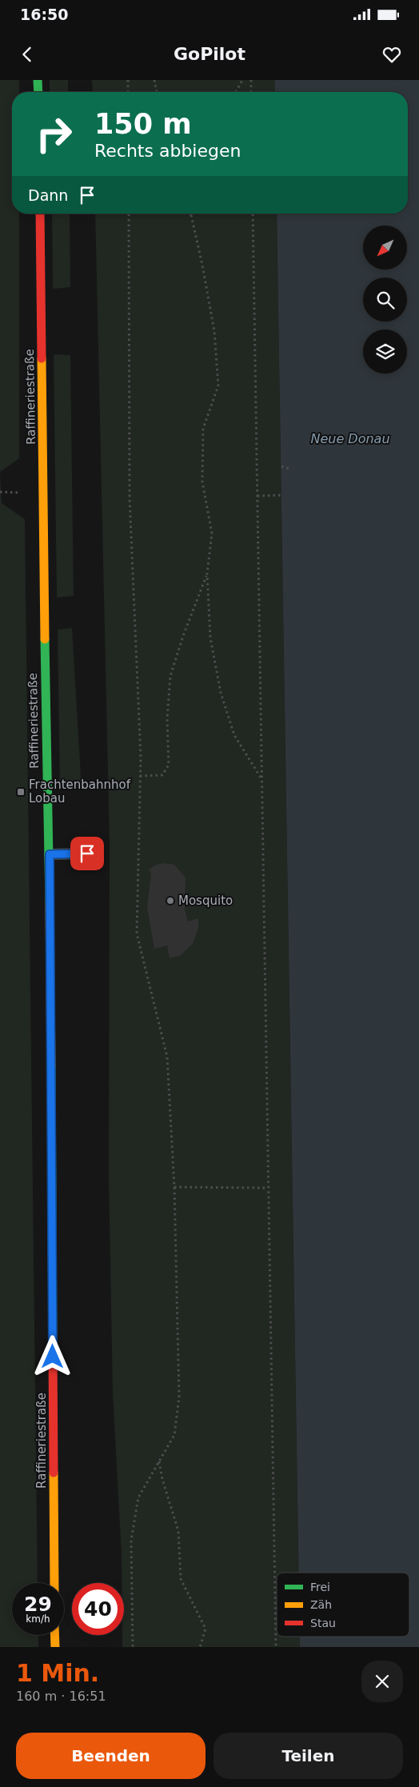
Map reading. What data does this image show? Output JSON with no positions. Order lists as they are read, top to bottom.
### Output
{
  "streets": {
    "street": ["Raffineriestraße"]
  },
  "water": ["Neue Donau"],
  "places": {
    "transit": ["Frachtenbahnhof Lobau"],
    "other": ["Mosquito"]
  },
  "legend": ["Frei", "Zäh", "Stau"],
  "north": "bottom left",
  "page": {
    "status": "16:50",
    "header": "GoPilot",
    "turn": ["150 m", "Rechts abbiegen"],
    "then": "Dann",
    "speed": "29 km/h",
    "limit": "40",
    "heading": ["1 Min.", "160 m · 16:51"],
    "buttons": ["Beenden", "Teilen"]
  }
}
